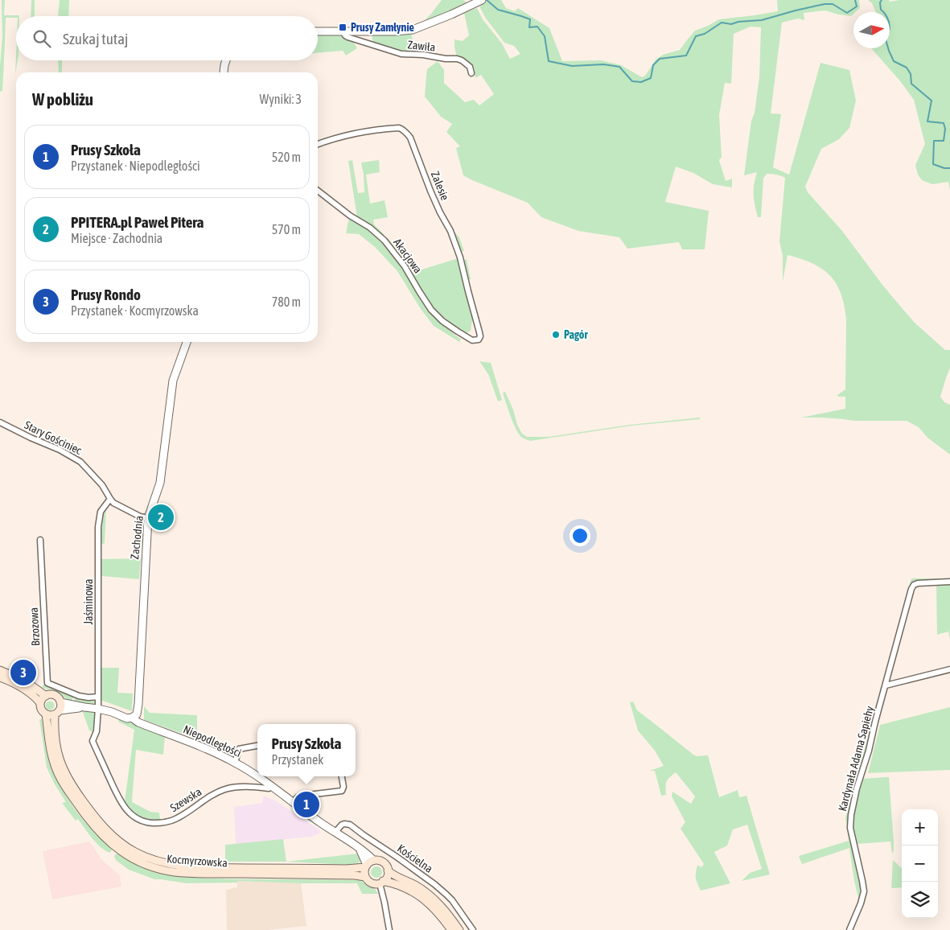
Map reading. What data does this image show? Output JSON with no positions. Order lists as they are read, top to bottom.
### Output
{
  "streets": {
    "main road": ["Kocmyrzowska"],
    "street": [
      "Zawiła",
      "Zalesie",
      "Akacjowa",
      "Stary Gościniec",
      "Zachodnia",
      "Jaśminowa",
      "Brzozowa",
      "Niepodległości",
      "Kardynała Adama Sapiehy",
      "Szewska",
      "Kościelna"
    ]
  },
  "crossings": [
    ["Zalesie", "Akacjowa"],
    ["Stary Gościniec", "Zachodnia"],
    ["Stary Gościniec", "Jaśminowa"],
    ["Zachodnia", "Niepodległości"],
    ["Jaśminowa", "Brzozowa"],
    ["Jaśminowa", "Niepodległości"],
    ["Jaśminowa", "Szewska"],
    ["Niepodległości", "Szewska"],
    ["Niepodległości", "Kościelna"],
    ["Niepodległości", "Kocmyrzowska"]
  ],
  "places": {
    "transit": ["Prusy Zamłynie"],
    "other": ["Pagór"]
  },
  "north": "right",
  "page": {
    "search": "Szukaj tutaj",
    "heading": ["W pobliżu", "Wyniki: 3"],
    "list": [
      {
        "mark": "1",
        "name": "Prusy Szkoła",
        "note": "Przystanek · Niepodległości",
        "value": "520 m"
      },
      {
        "mark": "2",
        "name": "PPITERA.pl Paweł Pitera",
        "note": "Miejsce · Zachodnia",
        "value": "570 m"
      },
      {
        "mark": "3",
        "name": "Prusy Rondo",
        "note": "Przystanek · Kocmyrzowska",
        "value": "780 m"
      }
    ],
    "pins": ["2", "3", "1"],
    "popup": ["Prusy Szkoła", "Przystanek"],
    "map_buttons": ["+", "−"]
  }
}
